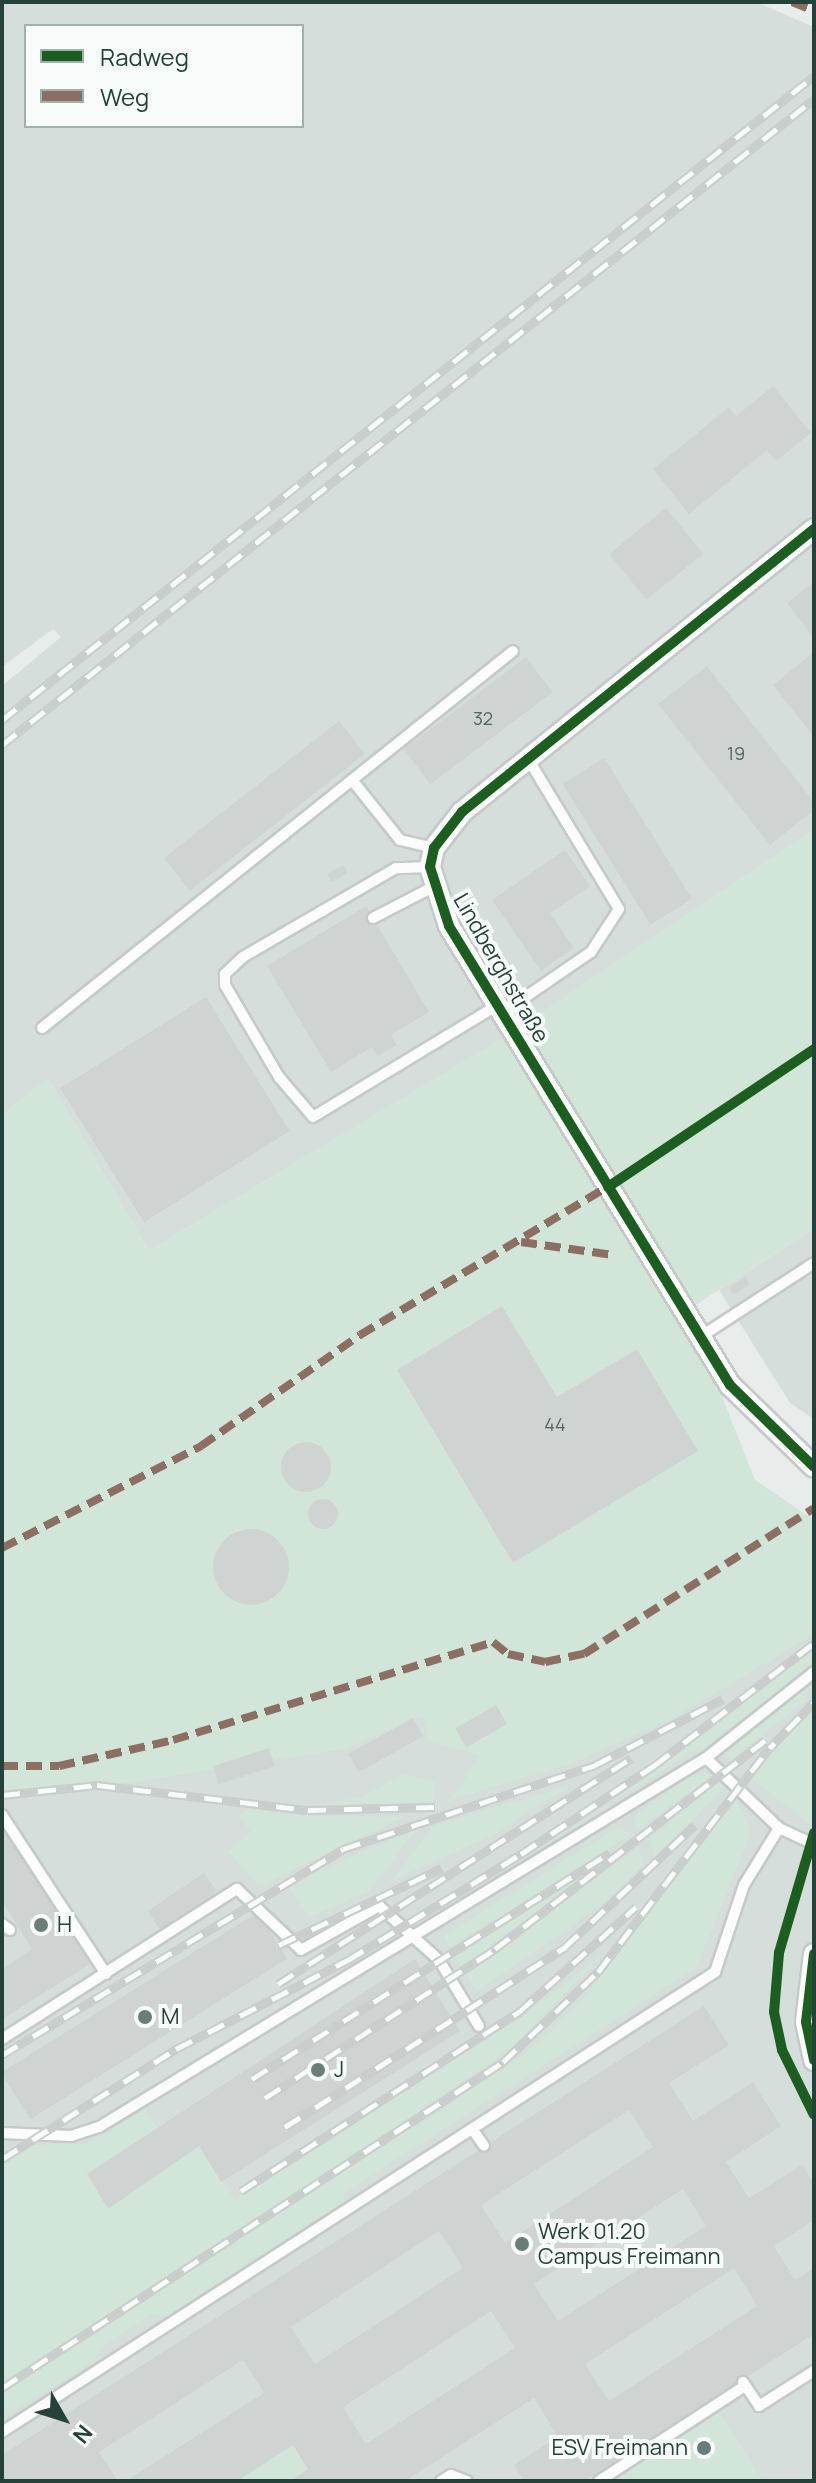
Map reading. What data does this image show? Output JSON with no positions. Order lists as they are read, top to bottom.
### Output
{
  "streets": {
    "street": ["Lindberghstraße"]
  },
  "places": [
    "H",
    "M",
    "J",
    "Werk 01.20 Campus Freimann",
    "ESV Freimann"
  ],
  "house_numbers": ["32", "19", "44"],
  "legend": ["Radweg", "Weg"],
  "north": "bottom right"
}
